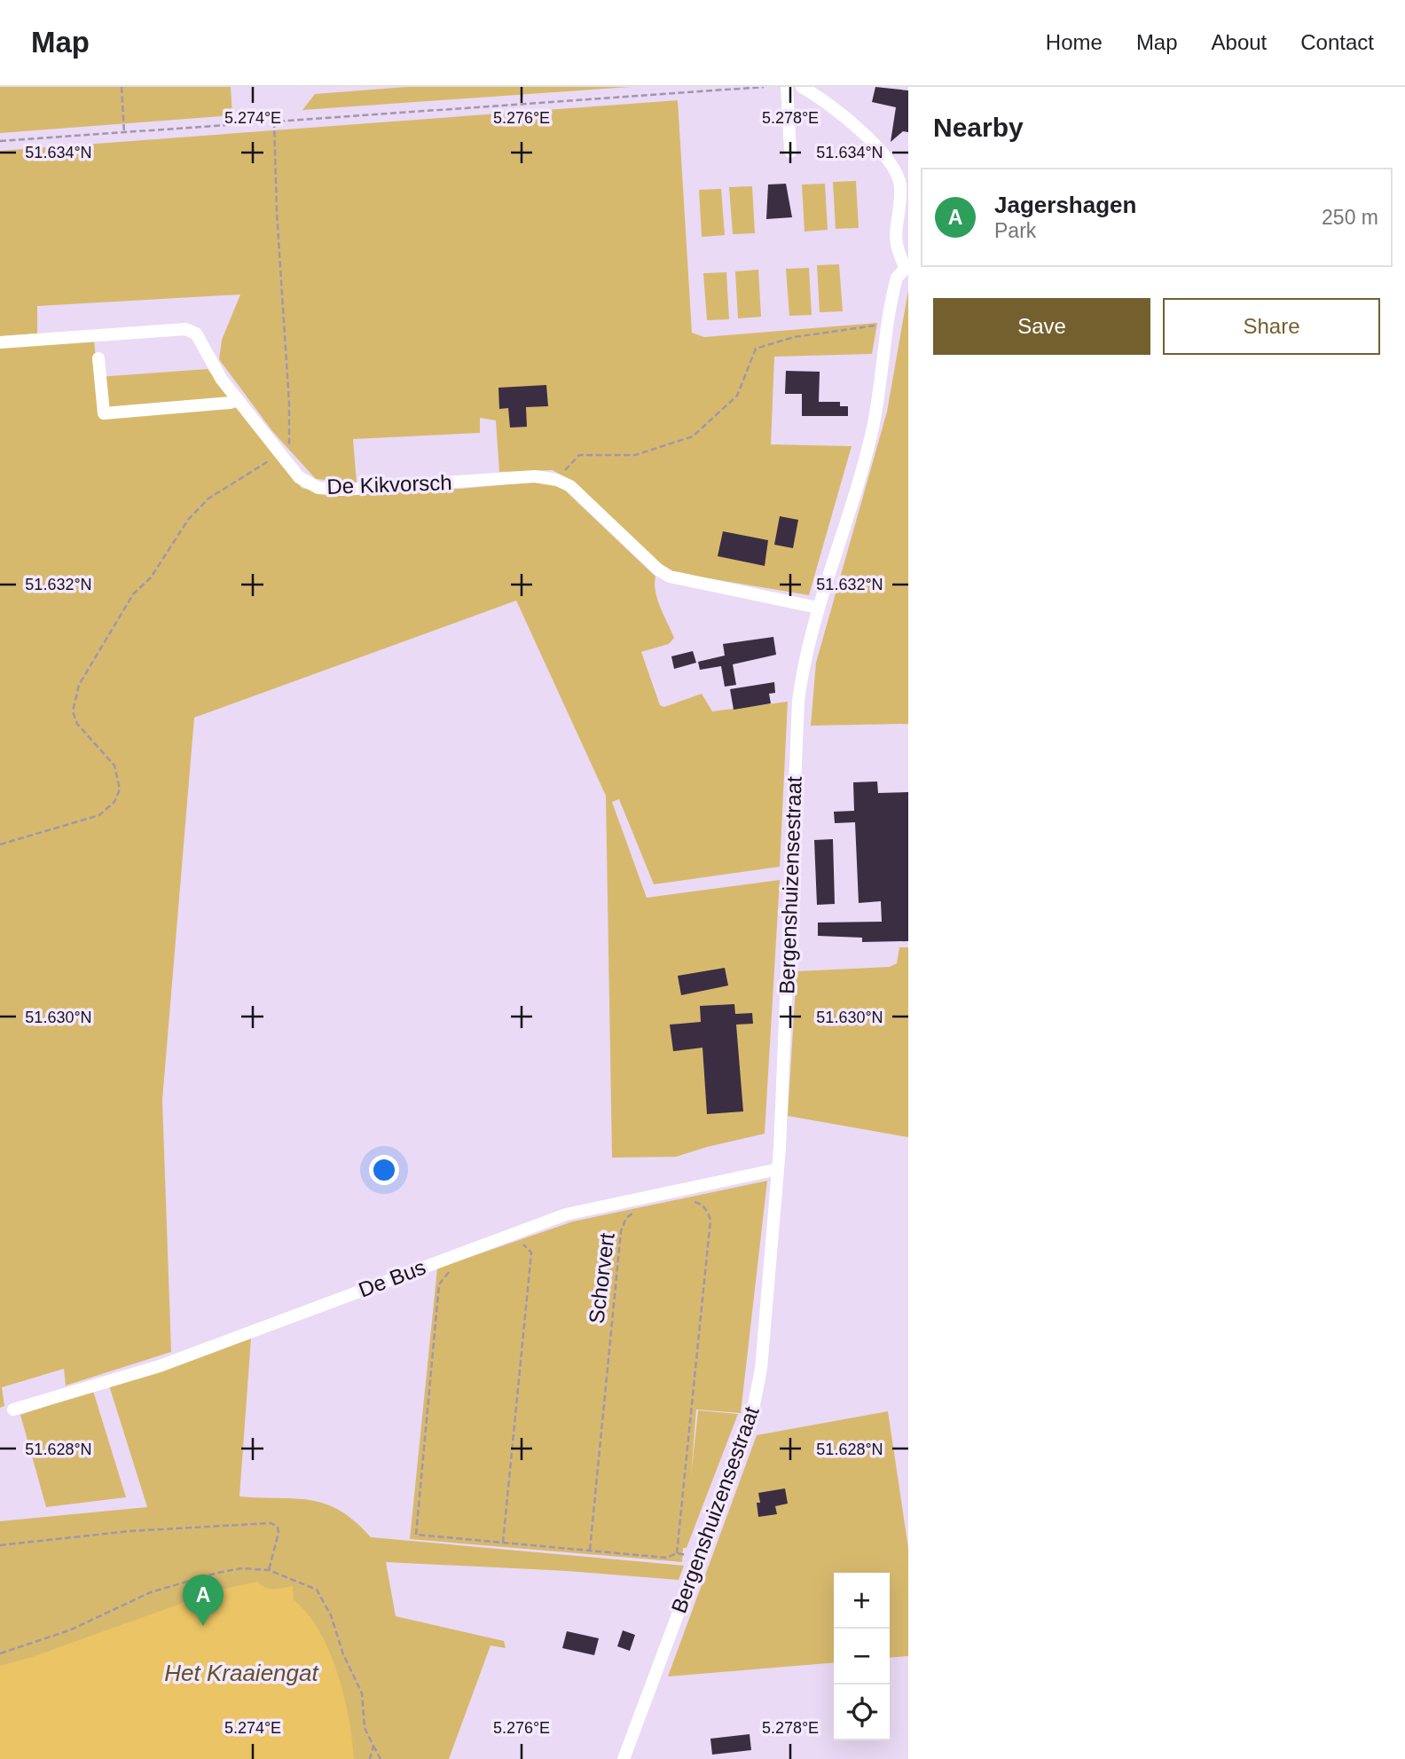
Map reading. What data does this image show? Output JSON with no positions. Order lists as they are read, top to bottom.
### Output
{
  "streets": {
    "street": ["De Kikvorsch", "Bergenshuizensestraat", "De Bus"],
    "path": ["Schorvert"]
  },
  "crossings": [
    ["De Kikvorsch", "Bergenshuizensestraat"],
    ["Bergenshuizensestraat", "De Bus"]
  ],
  "water": ["Het Kraaiengat"],
  "page": {
    "header": "Map",
    "nav": [
      "Home",
      "Map",
      "About",
      "Contact"
    ],
    "heading": "Nearby",
    "list": [
      {
        "mark": "A",
        "name": "Jagershagen",
        "note": "Park",
        "value": "250 m"
      }
    ],
    "buttons": ["Save", "Share"],
    "map_buttons": ["+", "−"],
    "pins": "A"
  },
  "coordinates": [
    "5.274°E",
    "5.276°E",
    "5.278°E",
    "51.634°N",
    "51.632°N",
    "51.630°N",
    "51.628°N"
  ]
}
